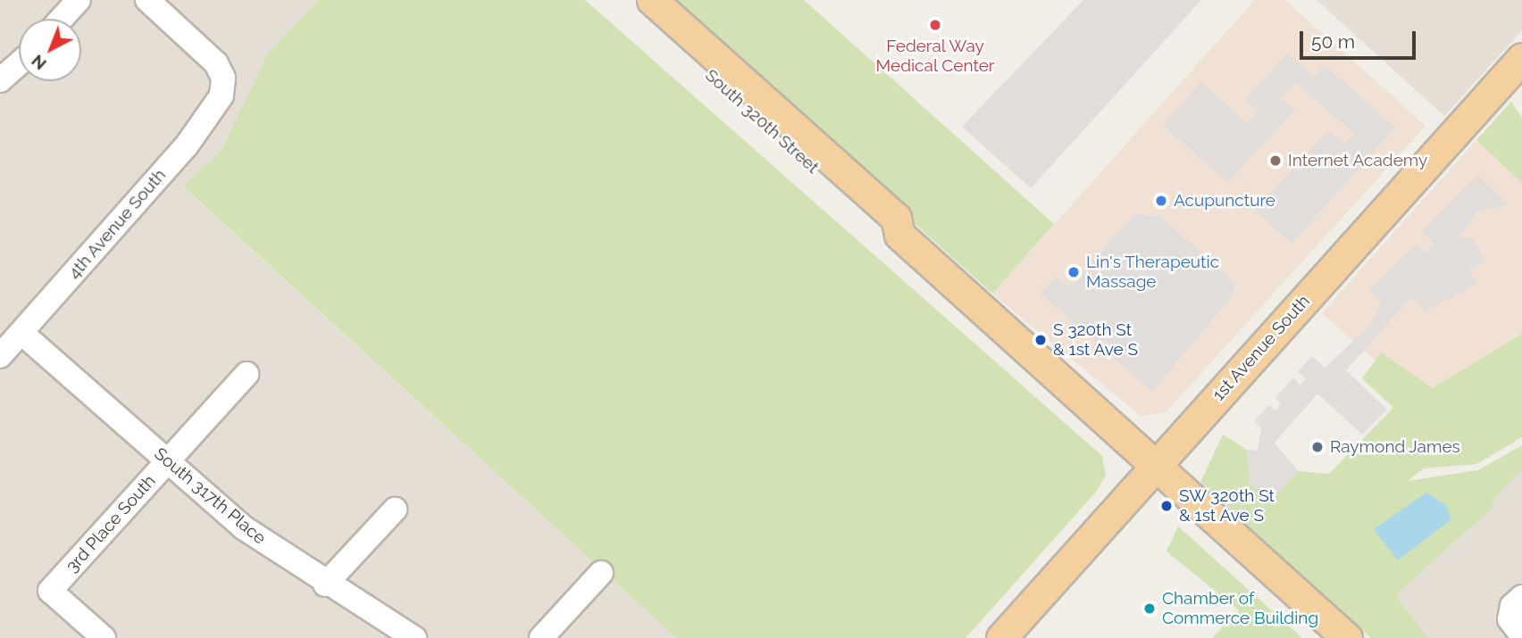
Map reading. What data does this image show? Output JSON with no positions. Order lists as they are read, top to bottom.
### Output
{
  "streets": {
    "main road": ["South 320th Street", "1st Avenue South"],
    "street": ["4th Avenue South", "South 317th Place", "3rd Place South"]
  },
  "crossings": [
    ["South 320th Street", "1st Avenue South"],
    ["4th Avenue South", "South 317th Place"],
    ["South 317th Place", "3rd Place South"]
  ],
  "places": [
    "Federal Way Medical Center",
    "Internet Academy",
    "Acupuncture",
    "Lin's Therapeutic Massage",
    "S 320th St & 1st Ave S",
    "Raymond James",
    "SW 320th St & 1st Ave S",
    "Chamber of Commerce Building"
  ],
  "scale_bar": "50 m",
  "north": "bottom left"
}
